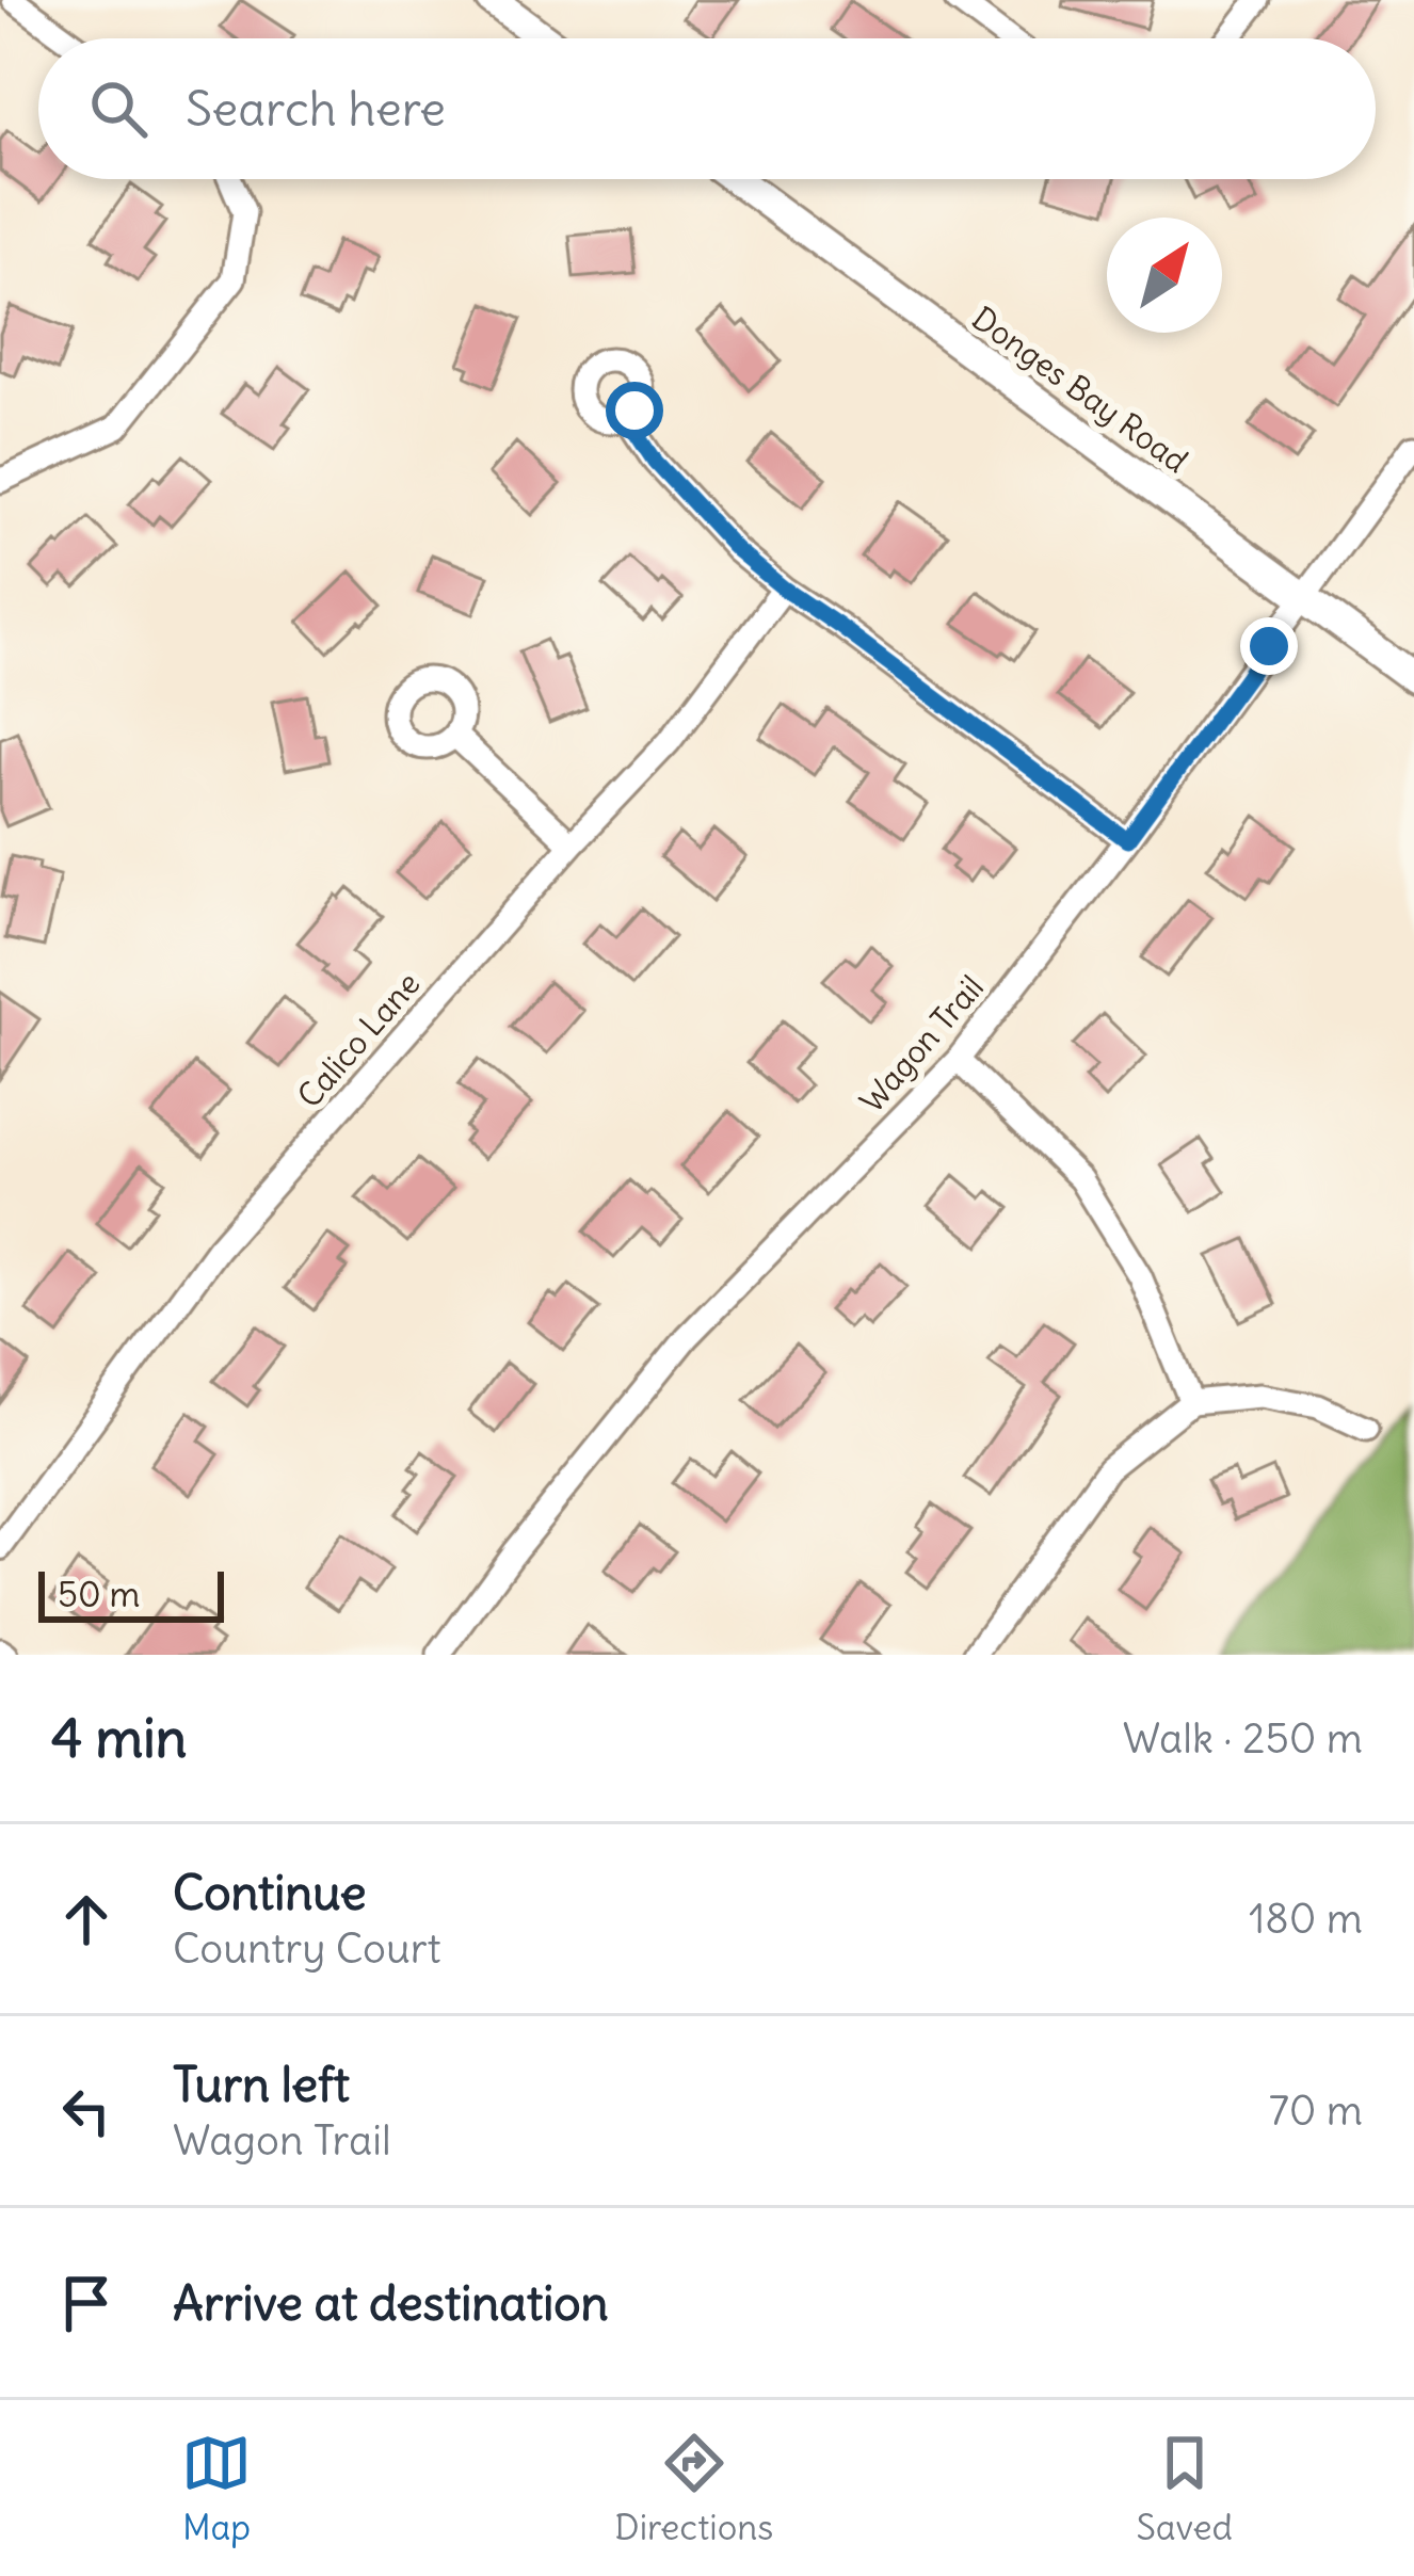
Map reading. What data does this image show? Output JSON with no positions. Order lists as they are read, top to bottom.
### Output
{
  "streets": {
    "street": ["Donges Bay Road", "Calico Lane", "Wagon Trail"]
  },
  "crossings": [
    ["Donges Bay Road", "Wagon Trail"]
  ],
  "scale_bar": "50 m",
  "north": "top right",
  "page": {
    "search": "Search here",
    "scale": "50 m",
    "heading": ["4 min", "Walk · 250 m"],
    "list": [
      ["Continue", "Country Court", "180 m"],
      ["Turn left", "Wagon Trail", "70 m"],
      "Arrive at destination"
    ],
    "nav": ["Map", "Directions", "Saved"]
  }
}
